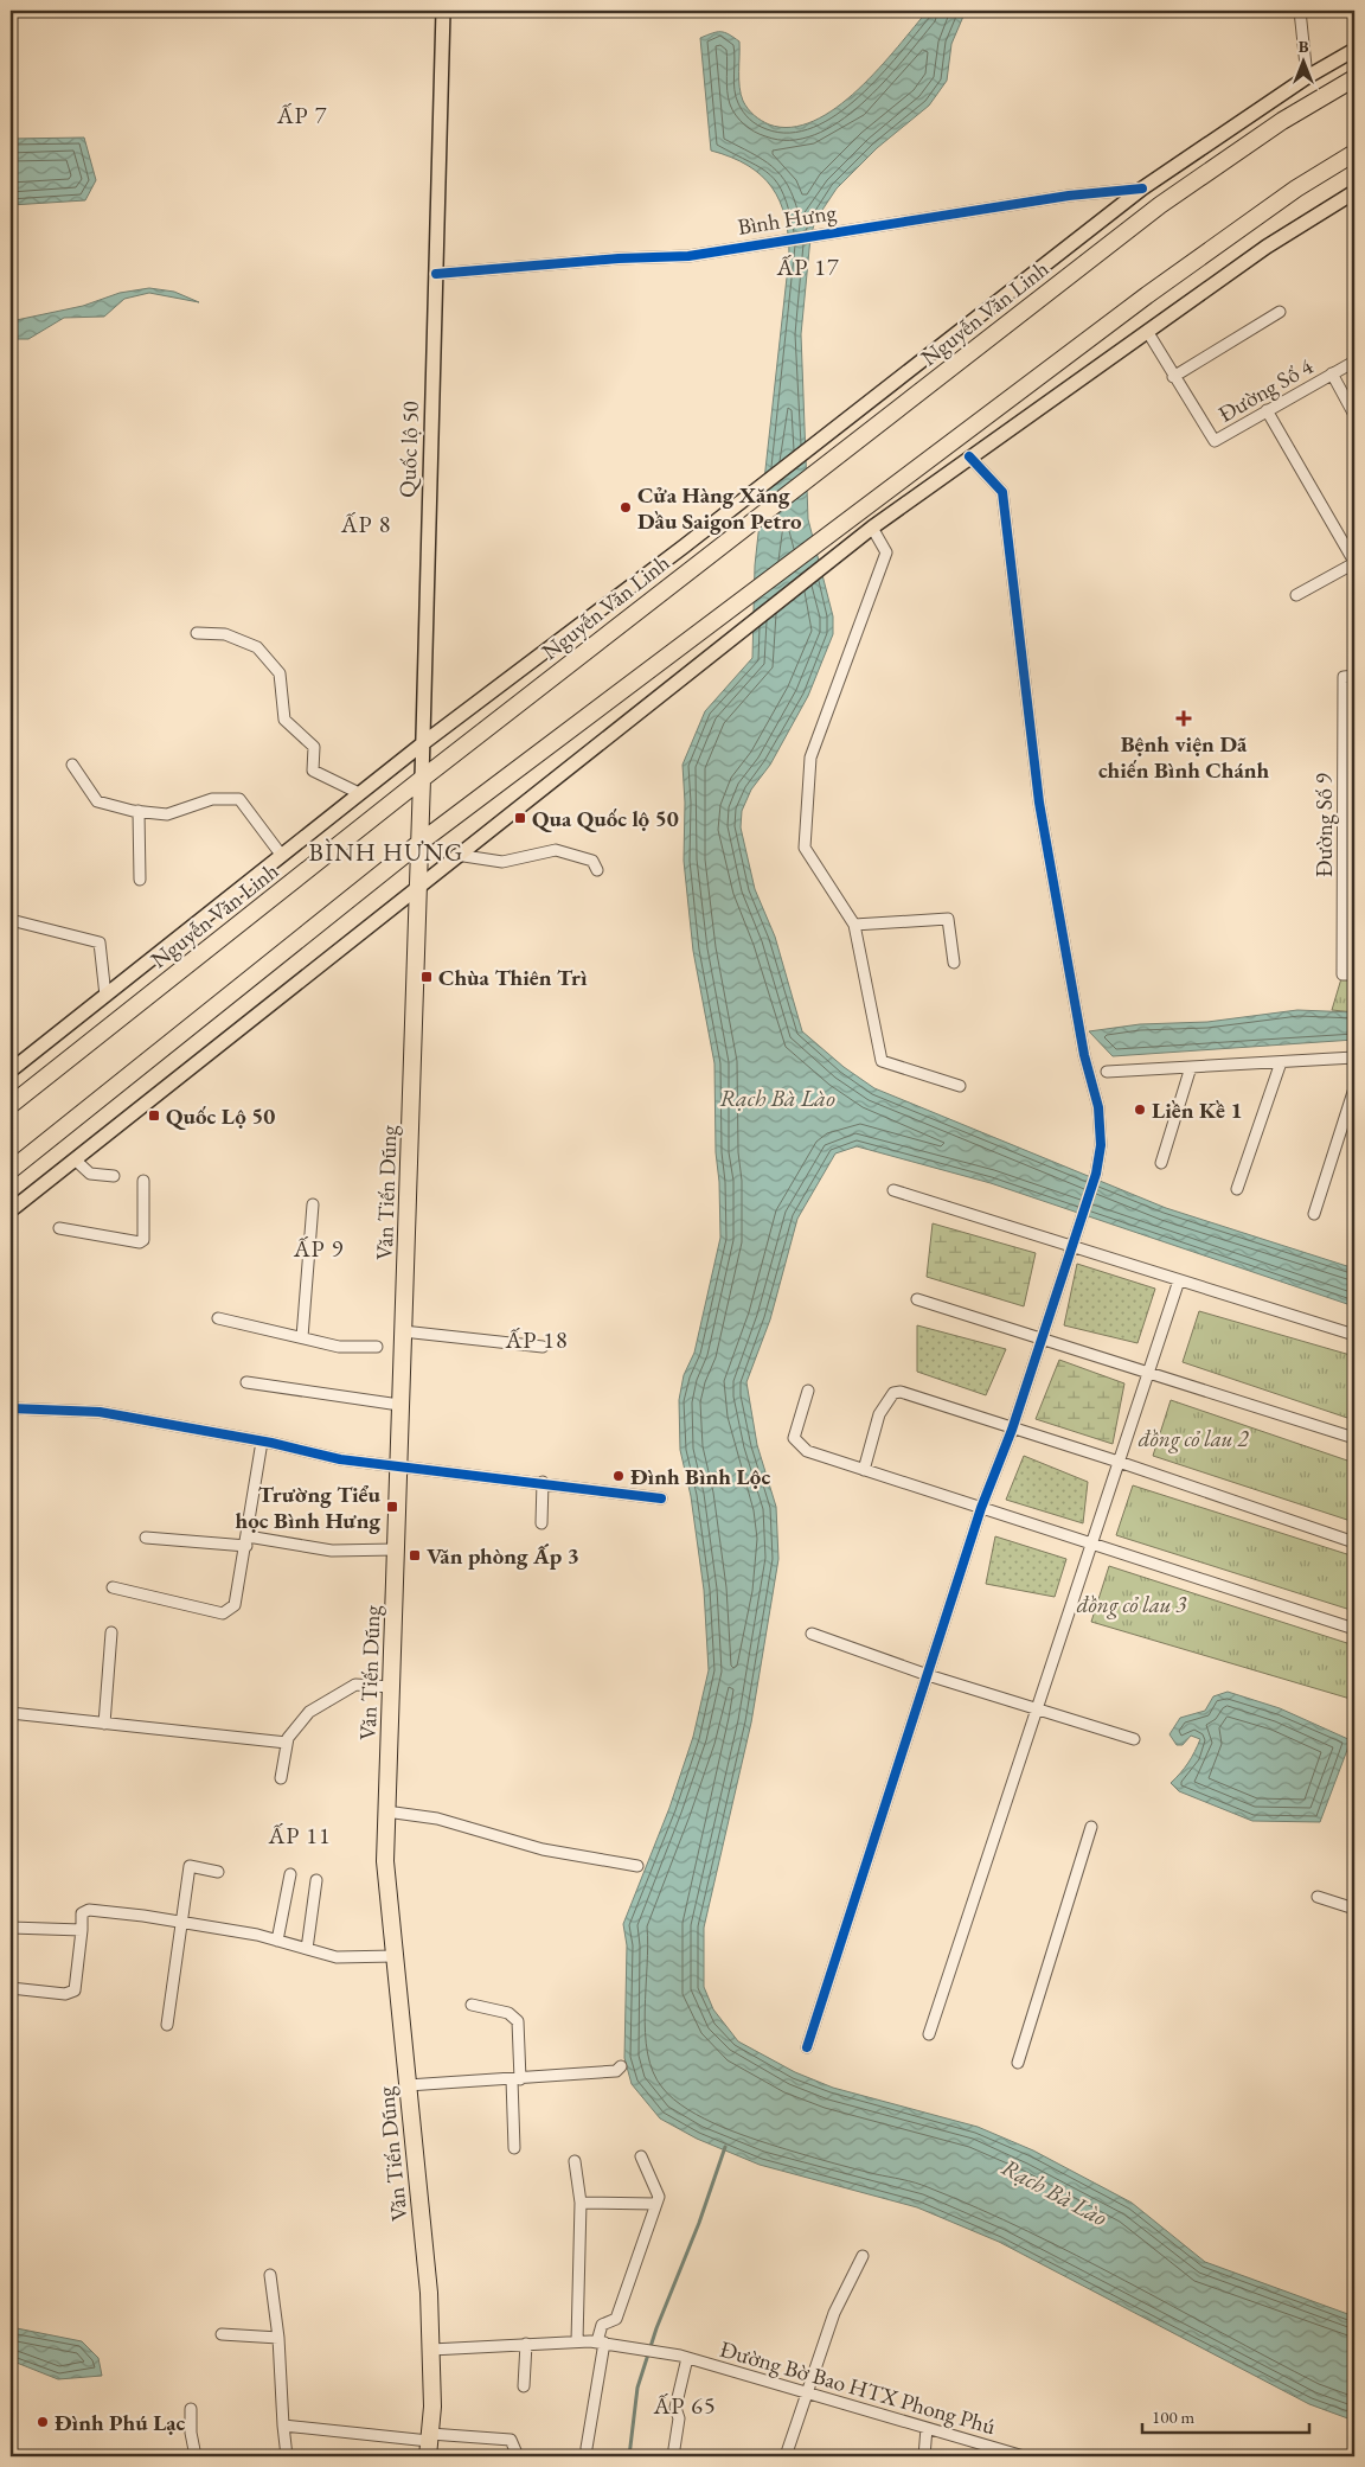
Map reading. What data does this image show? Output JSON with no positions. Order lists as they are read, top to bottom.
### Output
{
  "streets": {
    "highway": ["Nguyễn Văn Linh", "Quốc lộ 50", "Văn Tiến Dũng"],
    "street": [
      "Bình Hưng",
      "Đường Số 4",
      "Đường Số 9",
      "Đường Bờ Bao HTX Phong Phú"
    ]
  },
  "crossings": [
    ["Bình Hưng", "Nguyễn Văn Linh"],
    ["Bình Hưng", "Quốc lộ 50"],
    ["Nguyễn Văn Linh", "Quốc lộ 50"],
    ["Quốc lộ 50", "Văn Tiến Dũng"]
  ],
  "districts": [
    "ẤP 7",
    "ẤP 17",
    "ẤP 8",
    "BÌNH HƯNG",
    "ẤP 9",
    "ẤP 18",
    "ẤP 11",
    "ẤP 65"
  ],
  "water": ["Rạch Bà Lào"],
  "parks": ["đồng cỏ lau 2", "đồng cỏ lau 3"],
  "places": {
    "other": [
      "Cửa Hàng Xăng Dầu Saigon Petro",
      "Liền Kề 1",
      "Đình Bình Lộc",
      "Đình Phú Lạc"
    ],
    "health": ["Bệnh viện Dã chiến Bình Chánh"],
    "transit": [
      "Qua Quốc lộ 50",
      "Chùa Thiên Trì",
      "Quốc Lộ 50",
      "Trường Tiểu học Bình Hưng",
      "Văn phòng Ấp 3"
    ]
  },
  "scale_bar": "100 m",
  "north": "top"
}
